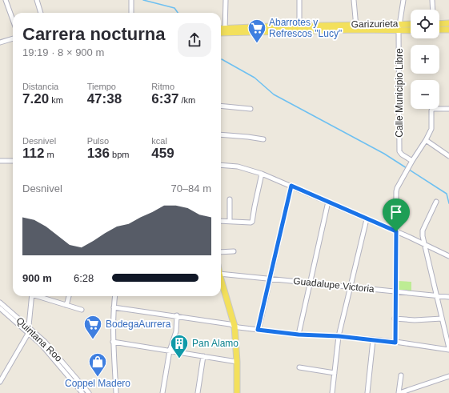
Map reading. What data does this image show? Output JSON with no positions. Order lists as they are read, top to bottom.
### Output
{
  "streets": {
    "main road": ["Garizurieta"],
    "street": ["Calle Municipio Libre", "Guadalupe Victoria", "Quintana Roo"]
  },
  "crossings": [
    ["Garizurieta", "Calle Municipio Libre"]
  ],
  "places": {
    "supermarket": ["Abarrotes y Refrescos \"Lucy\"", "BodegaAurrera"],
    "building": ["Pan Alamo"],
    "shop": ["Coppel Madero"]
  },
  "page": {
    "map_buttons": ["+", "−"],
    "heading": ["Carrera nocturna", "19:19 · 8 × 900 m"],
    "stats": [
      ["Distancia", "7.20 km"],
      ["Tiempo", "47:38"],
      ["Ritmo", "6:37 /km"],
      ["Desnivel", "112 m"],
      ["Pulso", "136 bpm"],
      ["kcal", "459"]
    ],
    "chart": ["Desnivel", "70–84 m"],
    "list": [
      {
        "name": "900 m",
        "note": "6:28"
      }
    ]
  }
}
